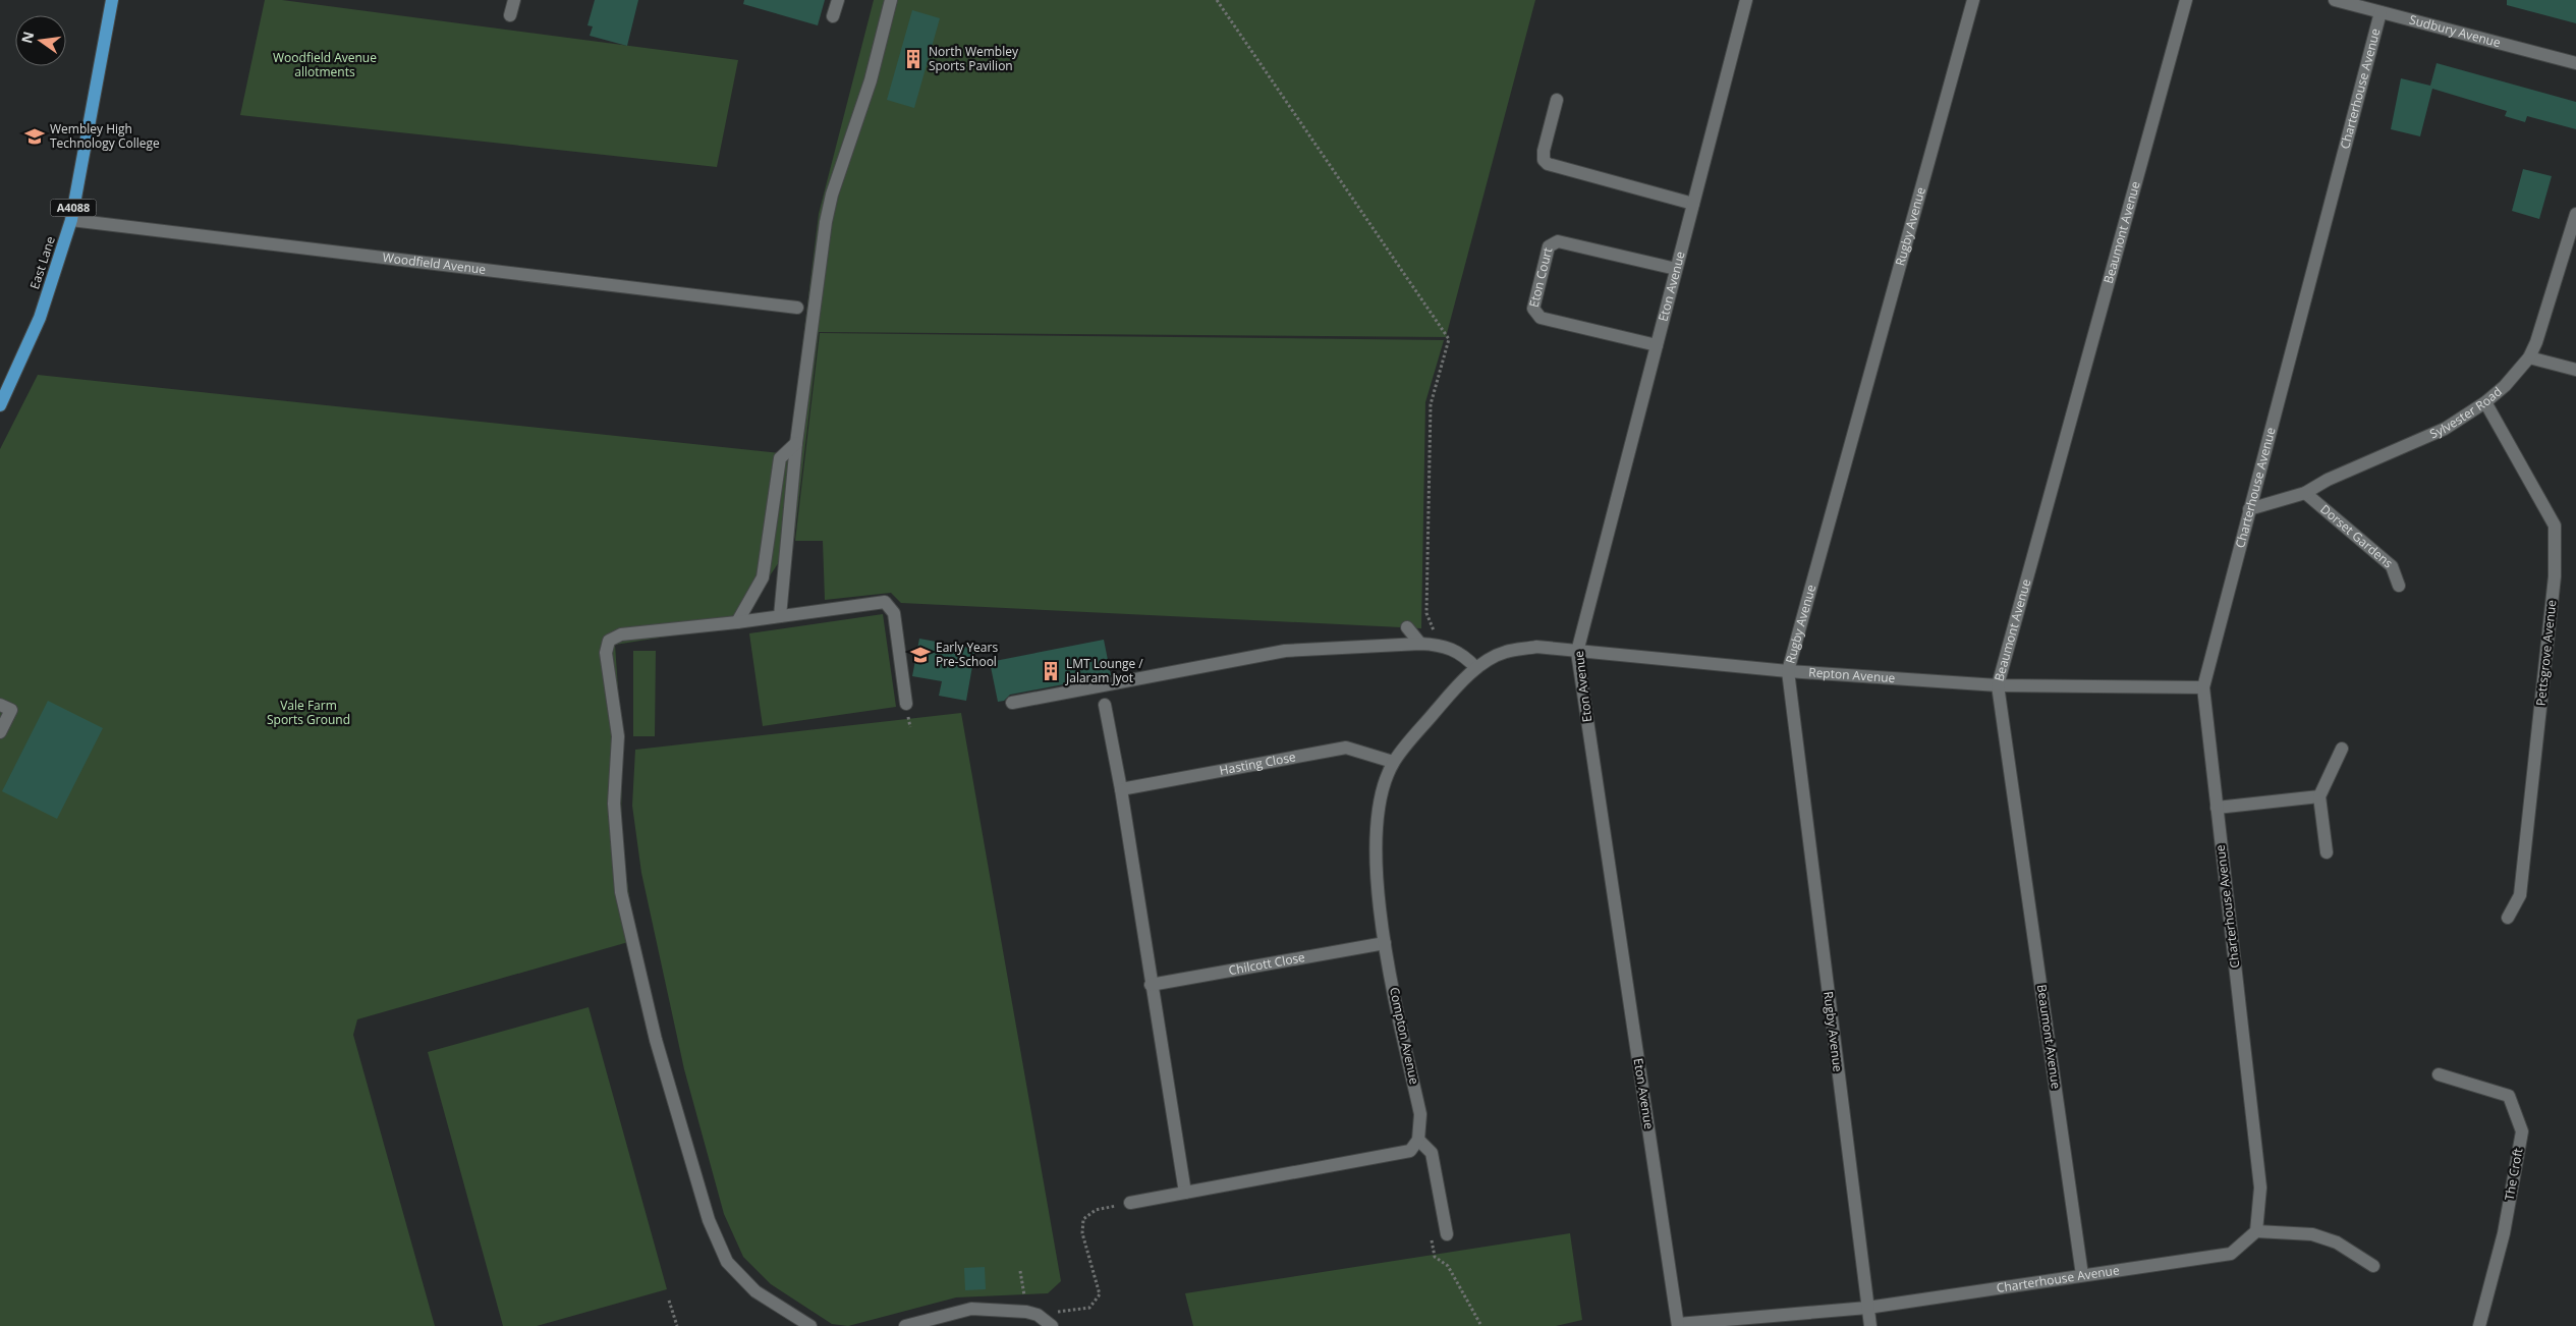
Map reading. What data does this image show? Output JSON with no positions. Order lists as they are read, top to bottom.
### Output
{
  "streets": {
    "main road": ["A4088", "East Lane"],
    "street": [
      "Sudbury Avenue",
      "Charterhouse Avenue",
      "Rugby Avenue",
      "Beaumont Avenue",
      "Woodfield Avenue",
      "Eton Court",
      "Eton Avenue",
      "Sylvester Road",
      "Dorset Gardens",
      "Pettsgrove Avenue",
      "Repton Avenue",
      "Hasting Close",
      "Chilcott Close",
      "Compton Avenue",
      "The Croft"
    ]
  },
  "crossings": [
    ["Sudbury Avenue", "Charterhouse Avenue"],
    ["Charterhouse Avenue", "Rugby Avenue"],
    ["Charterhouse Avenue", "Beaumont Avenue"],
    ["Charterhouse Avenue", "Eton Avenue"],
    ["Charterhouse Avenue", "Sylvester Road"],
    ["Charterhouse Avenue", "Repton Avenue"],
    ["Rugby Avenue", "Repton Avenue"],
    ["Beaumont Avenue", "Repton Avenue"],
    ["East Lane", "Woodfield Avenue"],
    ["Eton Court", "Eton Avenue"],
    ["Eton Avenue", "Repton Avenue"],
    ["Sylvester Road", "Dorset Gardens"],
    ["Sylvester Road", "Pettsgrove Avenue"],
    ["Repton Avenue", "Compton Avenue"],
    ["Hasting Close", "Compton Avenue"],
    ["Chilcott Close", "Compton Avenue"]
  ],
  "parks": ["Woodfield Avenue allotments", "Vale Farm Sports Ground"],
  "places": {
    "building": ["North Wembley Sports Pavilion", "LMT Lounge / Jalaram Jyot"],
    "school or university": ["Wembley High Technology College", "Early Years Pre-School"]
  },
  "north": "left"
}
